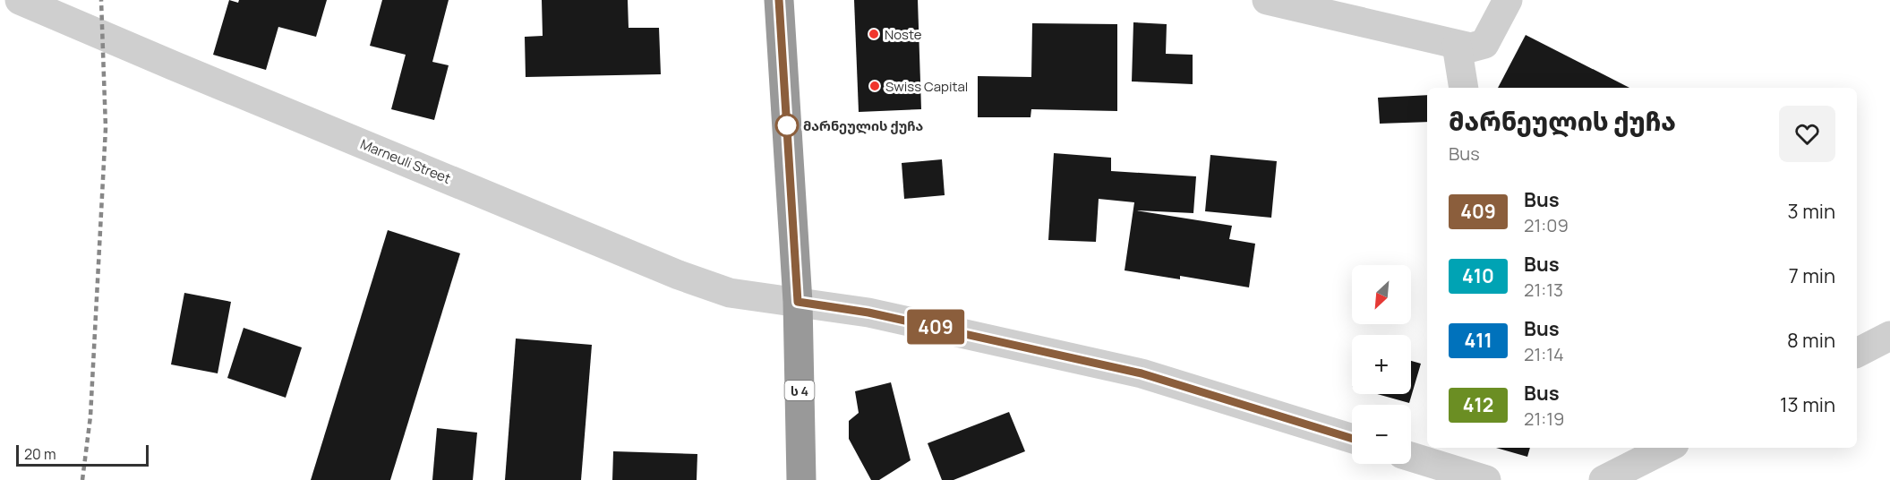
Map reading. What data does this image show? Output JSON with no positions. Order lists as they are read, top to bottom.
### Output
{
  "streets": {
    "highway": ["ს 4"],
    "street": ["Marneuli Street"]
  },
  "crossings": [
    ["Marneuli Street", "ს 4"]
  ],
  "places": ["Noste", "Swiss Capital", "მარნეულის ქუჩა"],
  "lines": ["bus line 409"],
  "scale_bar": "20 m",
  "north": "bottom left",
  "page": {
    "on_map": "409",
    "heading": ["მარნეულის ქუჩა", "Bus"],
    "list": [
      {
        "mark": "409",
        "name": "Bus",
        "note": "21:09",
        "value": "3 min"
      },
      {
        "mark": "410",
        "name": "Bus",
        "note": "21:13",
        "value": "7 min"
      },
      {
        "mark": "411",
        "name": "Bus",
        "note": "21:14",
        "value": "8 min"
      },
      {
        "mark": "412",
        "name": "Bus",
        "note": "21:19",
        "value": "13 min"
      }
    ],
    "map_buttons": ["+", "−"],
    "scale": "20 m"
  }
}
